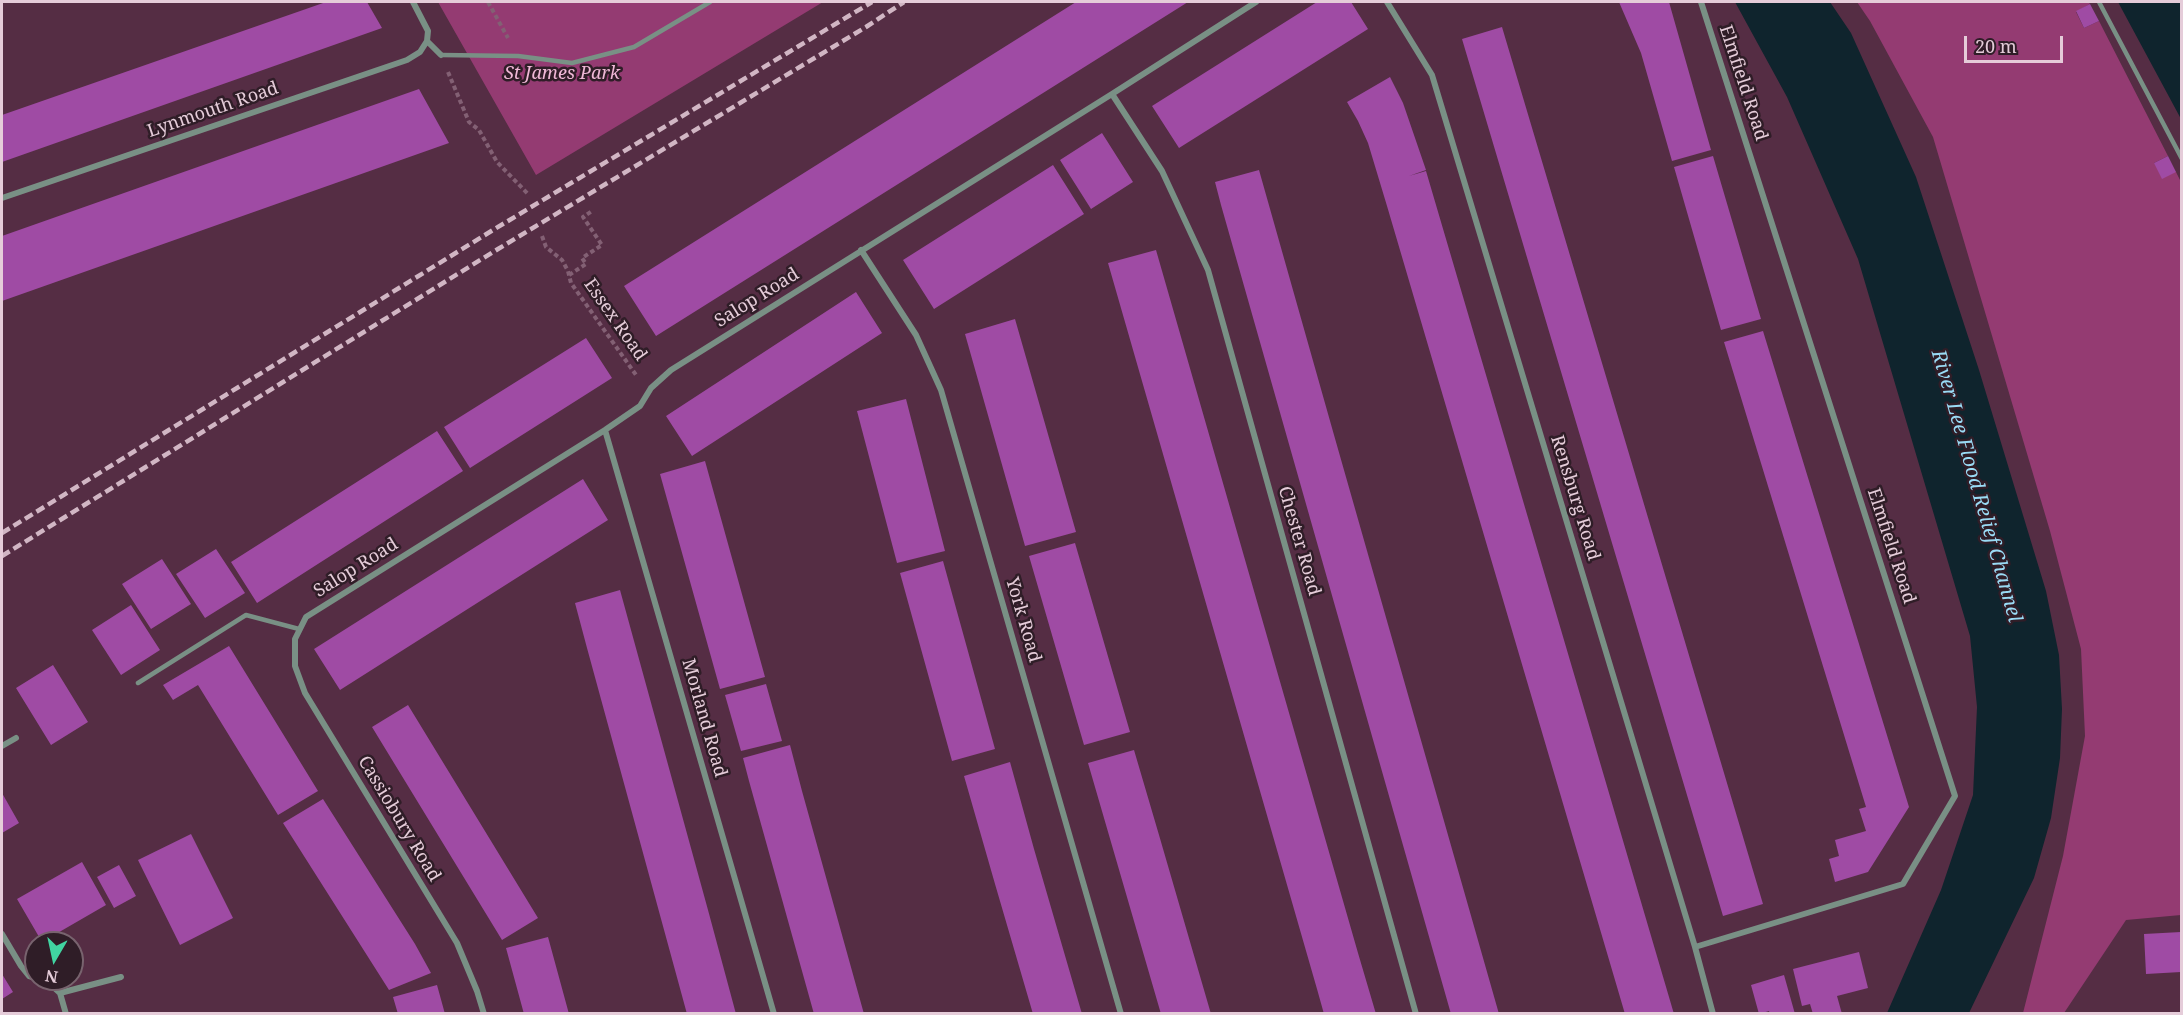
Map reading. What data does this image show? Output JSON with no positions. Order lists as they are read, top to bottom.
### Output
{
  "streets": {
    "street": [
      "Elmfield Road",
      "Lynmouth Road",
      "Salop Road",
      "Rensburg Road",
      "Chester Road",
      "York Road",
      "Morland Road",
      "Cassiobury Road"
    ],
    "path": ["Essex Road"]
  },
  "crossings": [
    ["Elmfield Road", "Rensburg Road"],
    ["Salop Road", "Essex Road"],
    ["Salop Road", "Chester Road"],
    ["Salop Road", "York Road"],
    ["Salop Road", "Morland Road"],
    ["Salop Road", "Cassiobury Road"]
  ],
  "water": ["River Lee Flood Relief Channel"],
  "parks": ["St James Park"],
  "scale_bar": "20 m",
  "north": "bottom"
}
